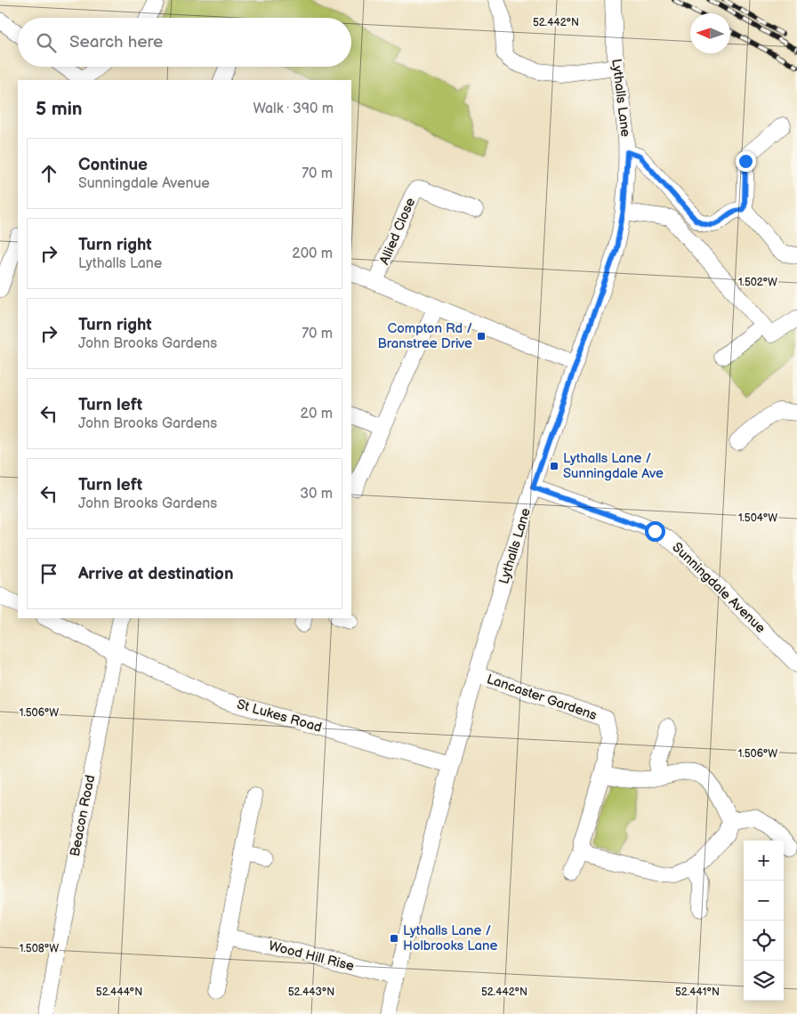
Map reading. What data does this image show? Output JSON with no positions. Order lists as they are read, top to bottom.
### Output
{
  "streets": {
    "street": [
      "Lythalls Lane",
      "Allied Close",
      "Sunningdale Avenue",
      "Lancaster Gardens",
      "St Lukes Road",
      "Beacon Road",
      "Wood Hill Rise"
    ]
  },
  "crossings": [
    ["Lythalls Lane", "Sunningdale Avenue"],
    ["Lythalls Lane", "Lancaster Gardens"],
    ["Lythalls Lane", "St Lukes Road"],
    ["Lythalls Lane", "Wood Hill Rise"],
    ["St Lukes Road", "Beacon Road"]
  ],
  "places": {
    "transit": ["Compton Rd / Branstree Drive", "Lythalls Lane / Sunningdale Ave", "Lythalls Lane / Holbrooks Lane"]
  },
  "north": "left",
  "page": {
    "search": "Search here",
    "heading": ["5 min", "Walk · 390 m"],
    "list": [
      ["Continue", "Sunningdale Avenue", "70 m"],
      ["Turn right", "Lythalls Lane", "200 m"],
      ["Turn right", "John Brooks Gardens", "70 m"],
      ["Turn left", "John Brooks Gardens", "20 m"],
      ["Turn left", "John Brooks Gardens", "30 m"],
      "Arrive at destination"
    ],
    "map_buttons": ["+", "−"]
  },
  "coordinates": [
    "52.442°N",
    "1.502°W",
    "1.504°W",
    "1.506°W",
    "1.508°W",
    "52.444°N",
    "52.443°N",
    "52.441°N"
  ]
}
